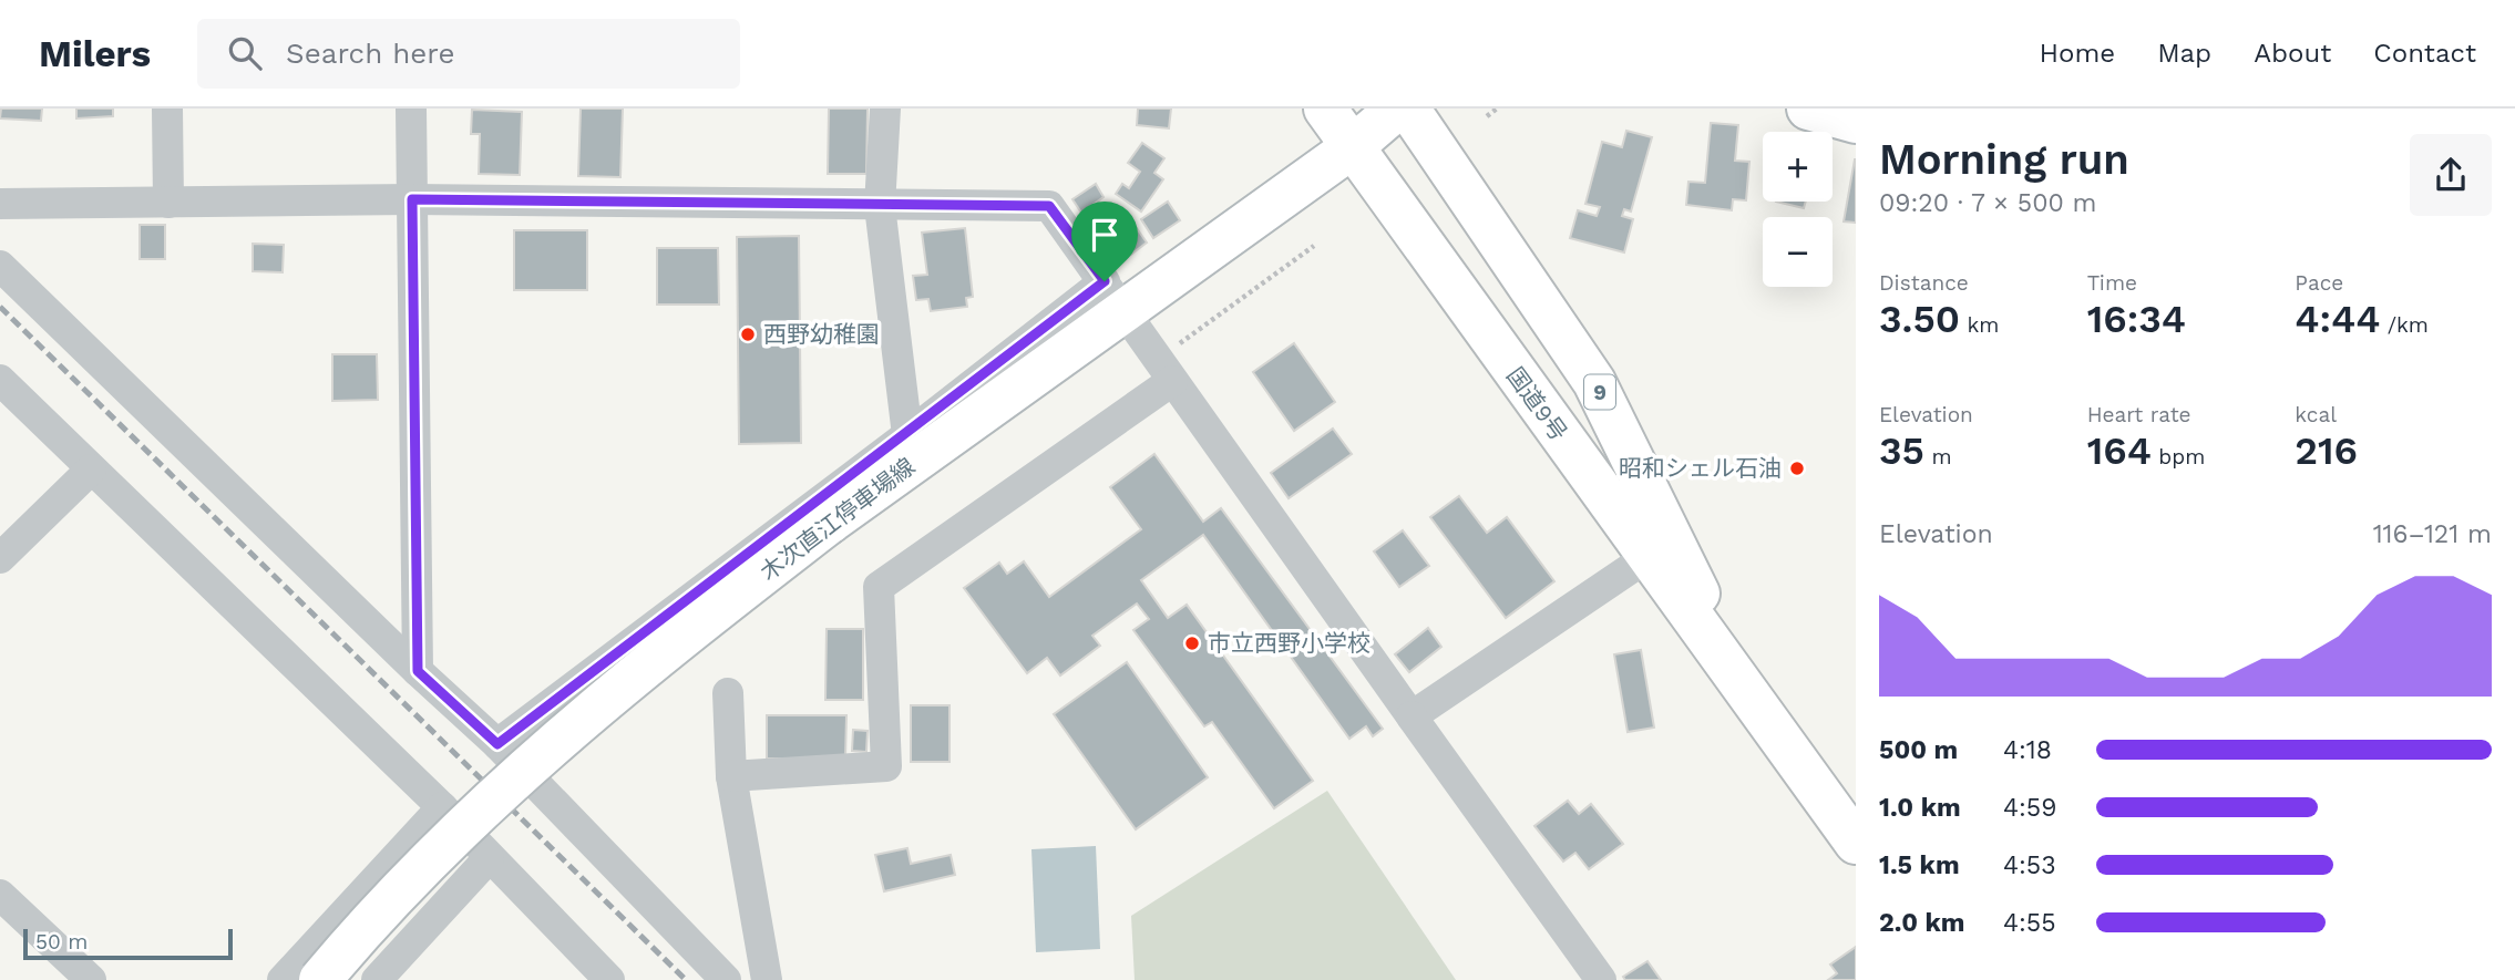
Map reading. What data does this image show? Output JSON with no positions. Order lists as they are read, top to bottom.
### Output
{
  "streets": {
    "main road": ["9", "国道9号", "木次直江停車場線"]
  },
  "crossings": [
    ["国道9号", "木次直江停車場線"]
  ],
  "places": ["西野幼稚園", "昭和シェル石油", "市立西野小学校"],
  "scale_bar": "50 m",
  "page": {
    "header": "Milers",
    "search": "Search here",
    "nav": [
      "Home",
      "Map",
      "About",
      "Contact"
    ],
    "heading": ["Morning run", "09:20 · 7 × 500 m"],
    "map_buttons": ["+", "−"],
    "stats": [
      ["Distance", "3.50 km"],
      ["Time", "16:34"],
      ["Pace", "4:44 /km"],
      ["Elevation", "35 m"],
      ["Heart rate", "164 bpm"],
      ["kcal", "216"]
    ],
    "chart": ["Elevation", "116–121 m"],
    "list": [
      {
        "name": "500 m",
        "note": "4:18"
      },
      {
        "name": "1.0 km",
        "note": "4:59"
      },
      {
        "name": "1.5 km",
        "note": "4:53"
      },
      {
        "name": "2.0 km",
        "note": "4:55"
      }
    ],
    "scale": "50 m"
  }
}
